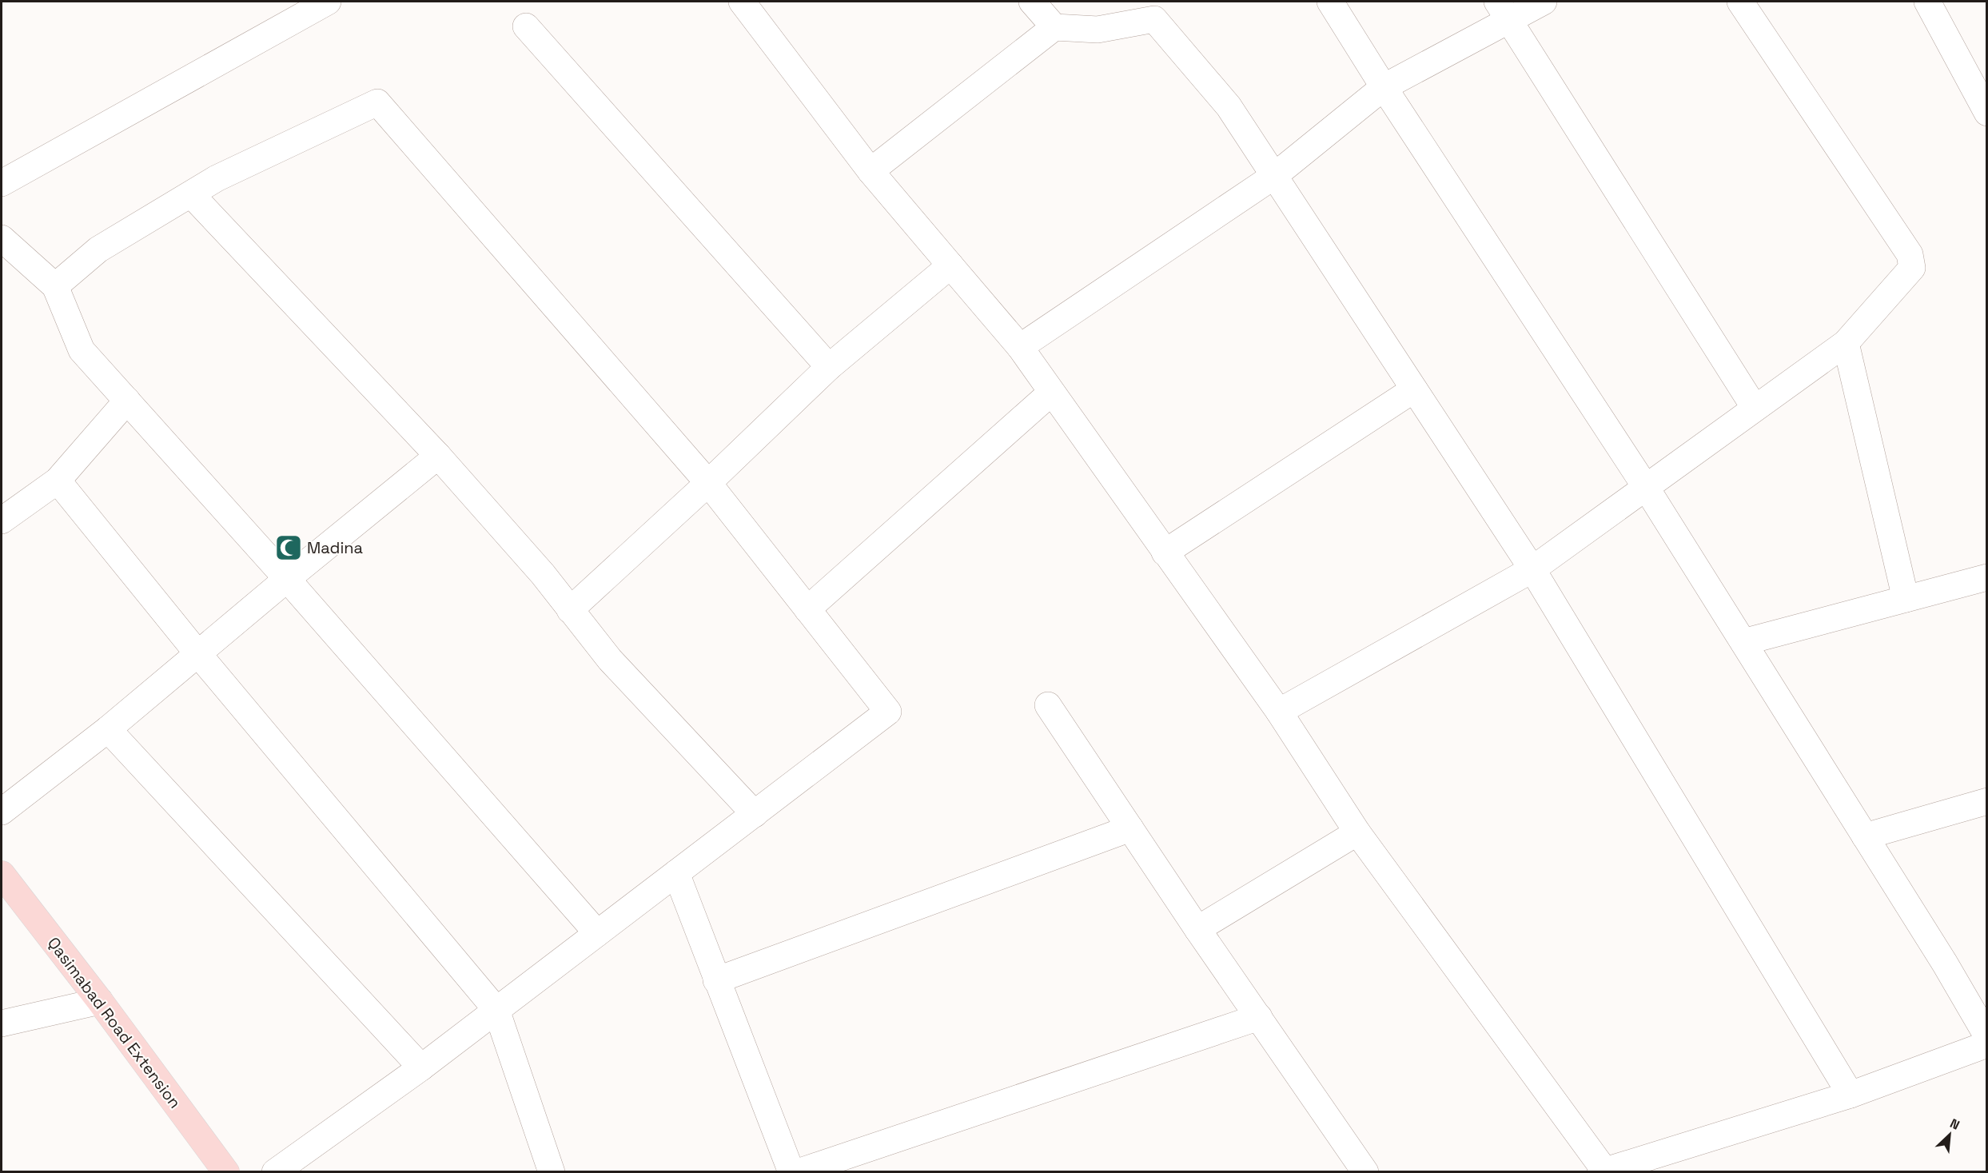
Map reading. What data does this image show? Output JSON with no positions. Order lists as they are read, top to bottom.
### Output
{
  "streets": {
    "main road": ["Qasimabad Road Extension"]
  },
  "places": {
    "mosque": ["Madina"]
  },
  "north": "top right"
}
